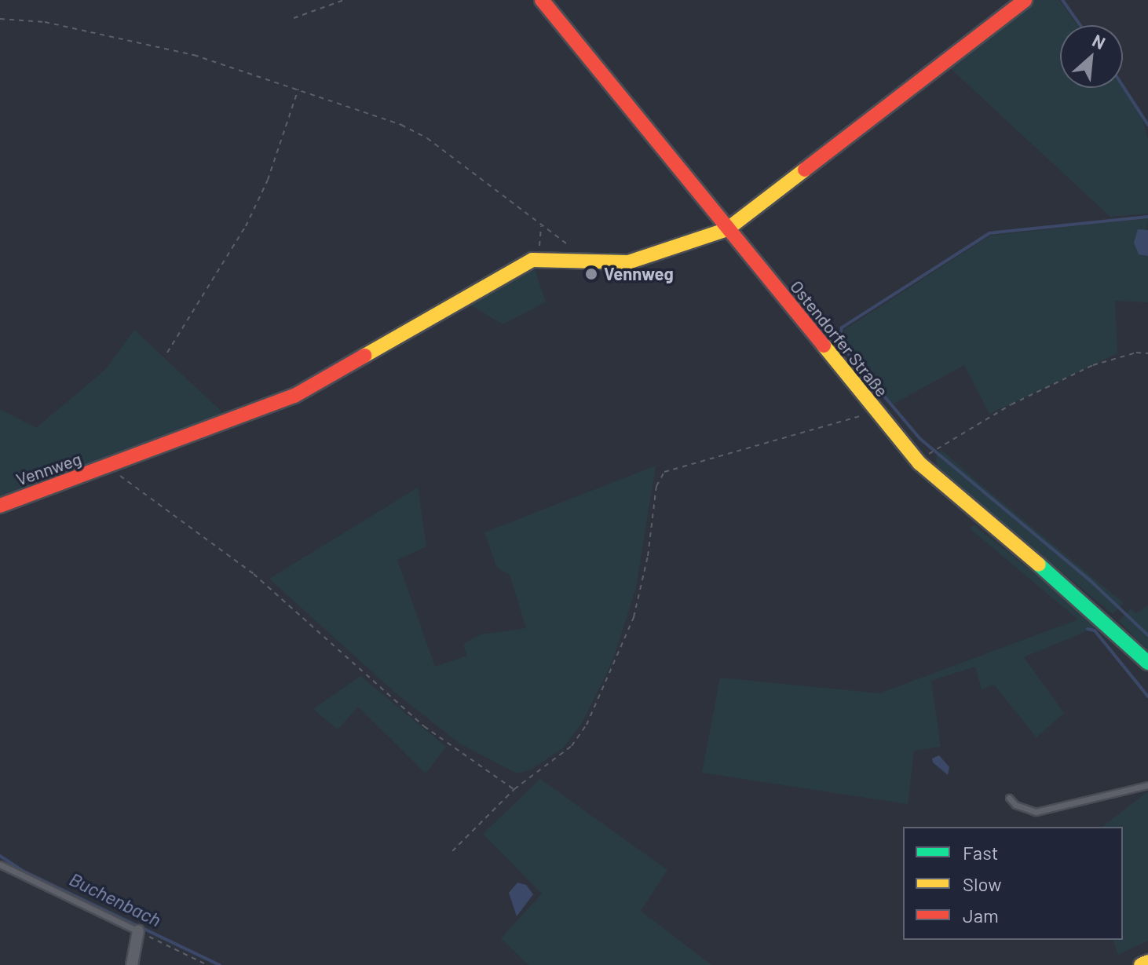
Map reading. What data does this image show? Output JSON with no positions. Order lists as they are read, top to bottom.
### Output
{
  "streets": {
    "street": ["Ostendorfer Straße", "Vennweg"]
  },
  "water": ["Buchenbach"],
  "places": ["Vennweg"],
  "legend": ["Fast", "Slow", "Jam"],
  "north": "top right"
}
